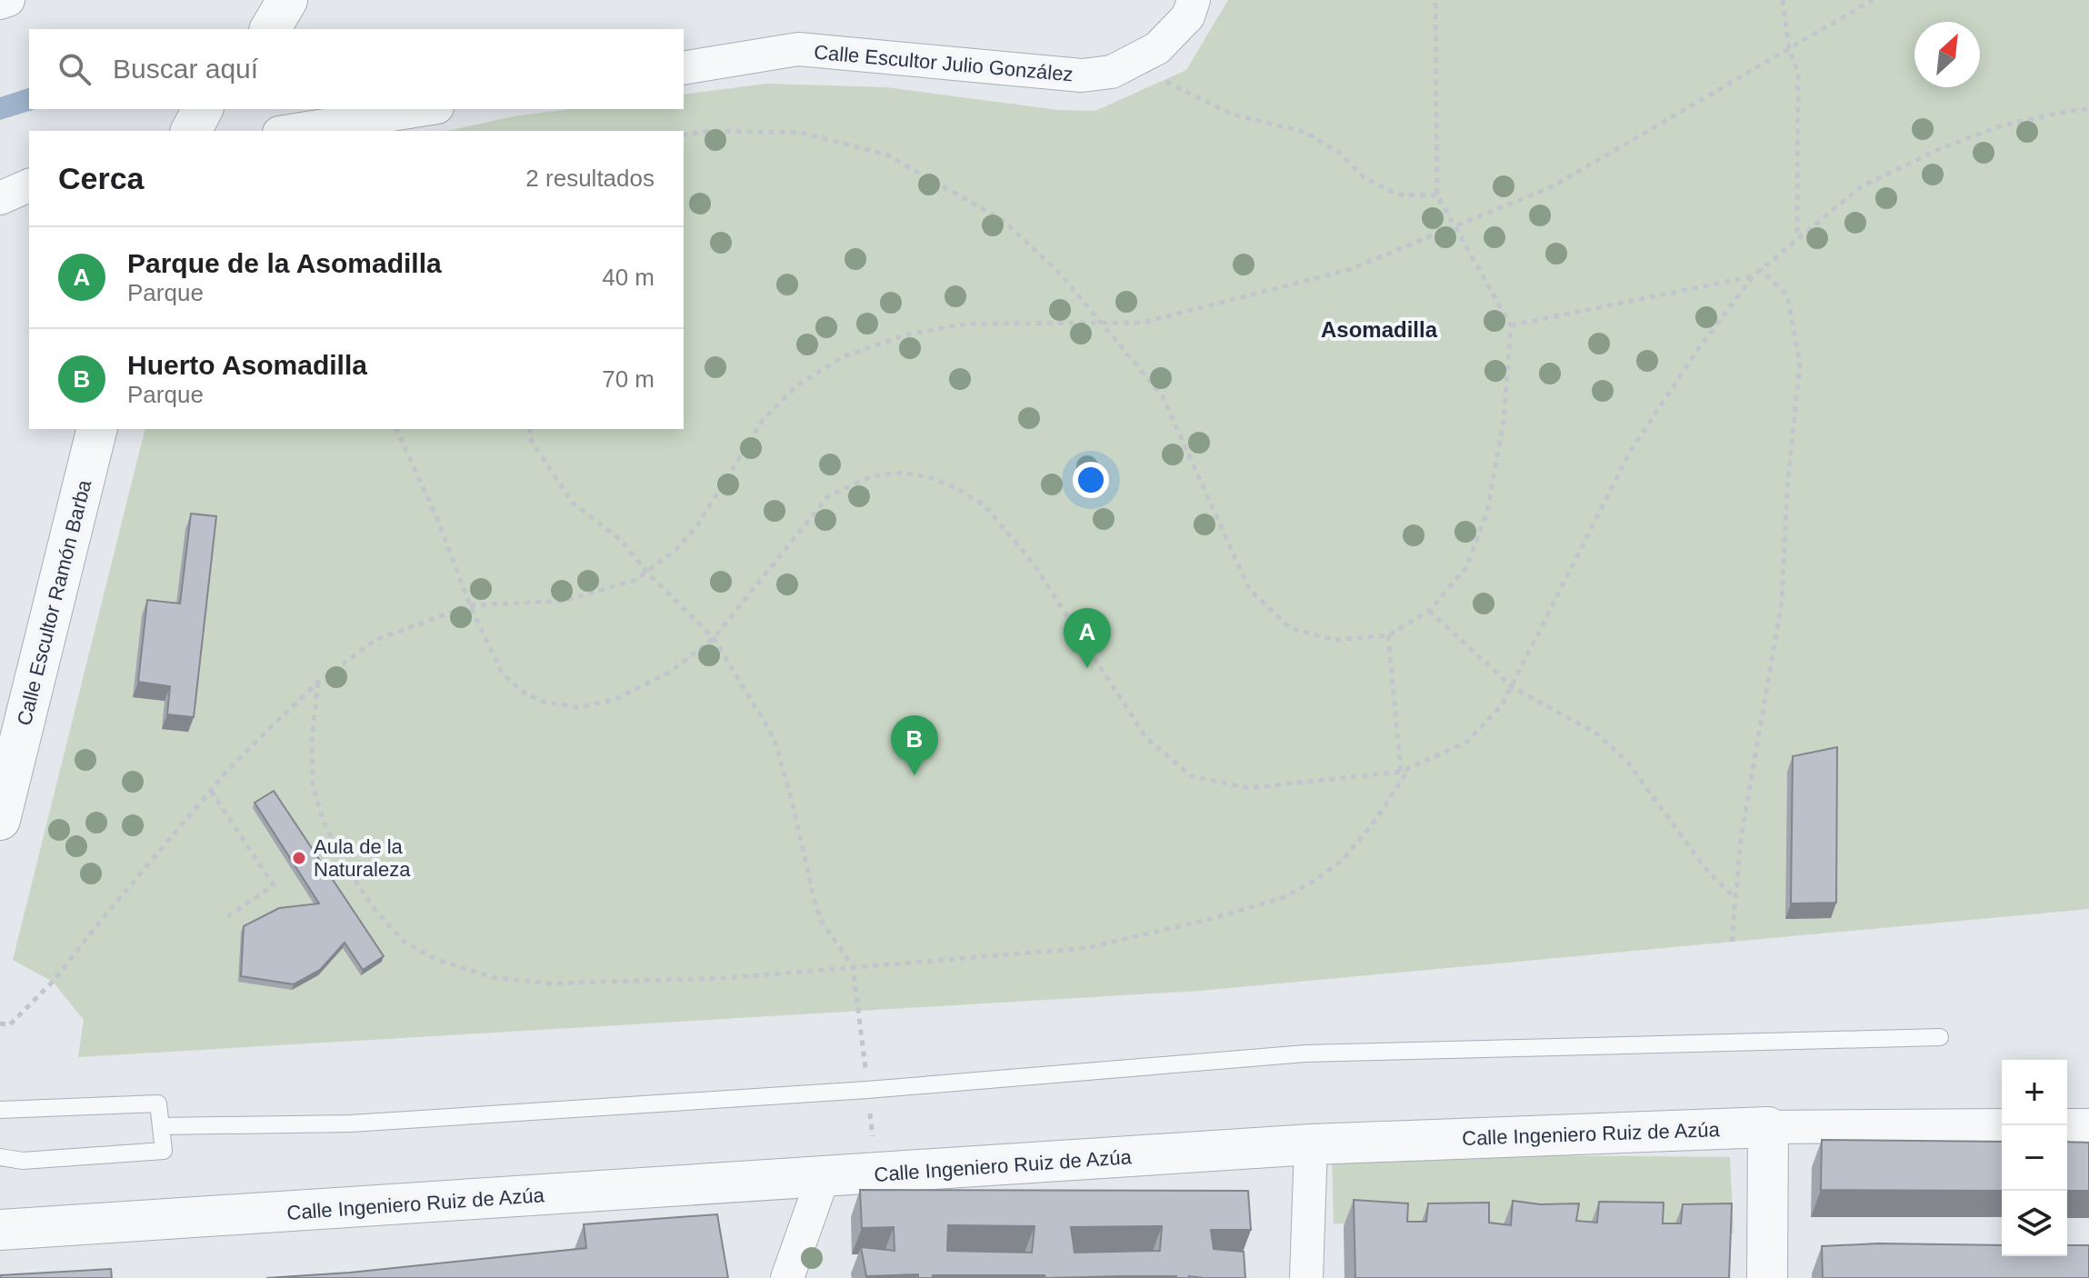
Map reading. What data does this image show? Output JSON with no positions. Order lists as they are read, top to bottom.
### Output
{
  "streets": {
    "street": ["Calle Escultor Julio González", "Calle Escultor Ramón Barba", "Calle Ingeniero Ruiz de Azúa"]
  },
  "districts": ["Asomadilla"],
  "places": ["Aula de la Naturaleza"],
  "north": "top right",
  "page": {
    "search": "Buscar aquí",
    "heading": ["Cerca", "2 resultados"],
    "list": [
      {
        "mark": "A",
        "name": "Parque de la Asomadilla",
        "note": "Parque",
        "value": "40 m"
      },
      {
        "mark": "B",
        "name": "Huerto Asomadilla",
        "note": "Parque",
        "value": "70 m"
      }
    ],
    "pins": ["A", "B"],
    "map_buttons": ["+", "−"]
  }
}
